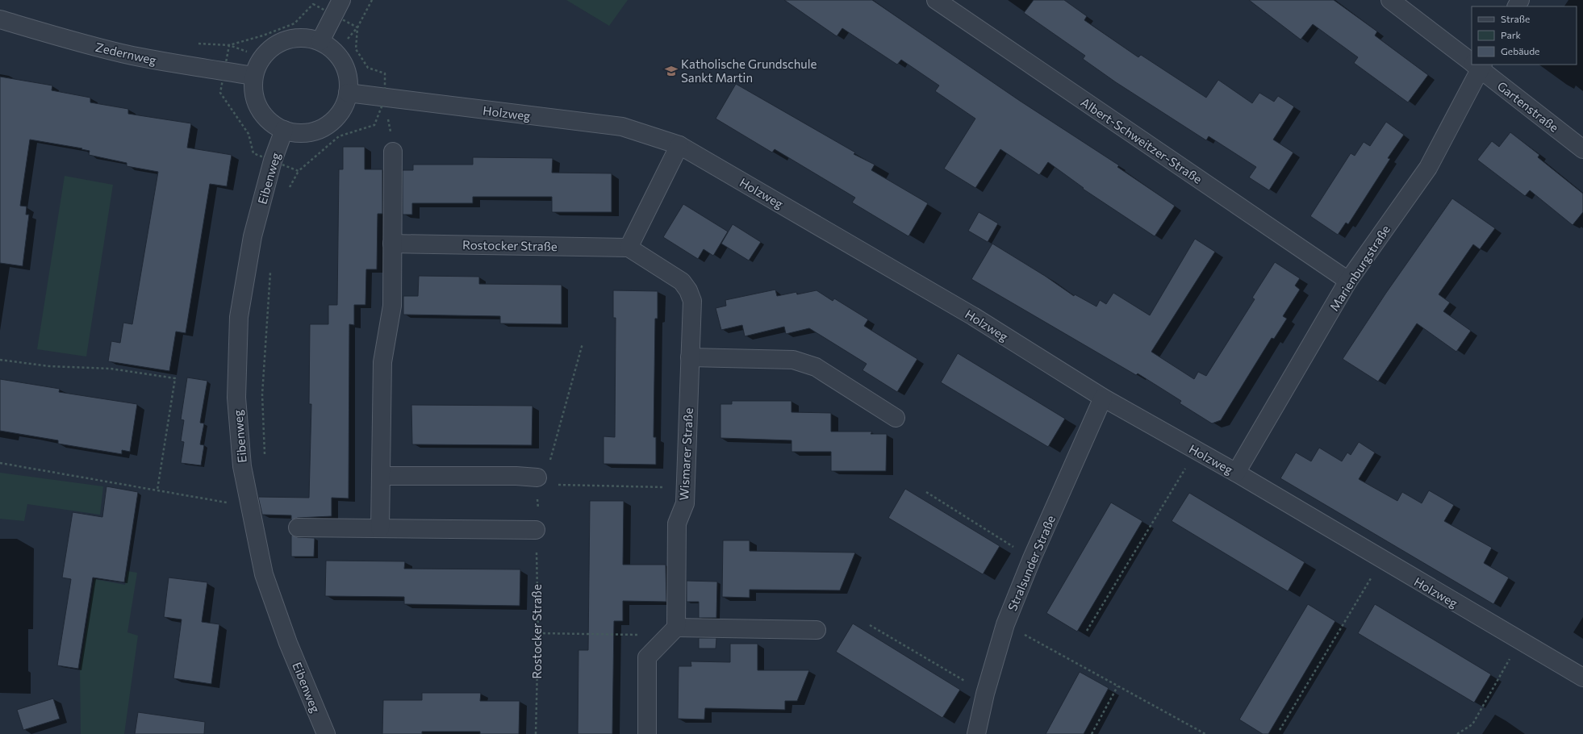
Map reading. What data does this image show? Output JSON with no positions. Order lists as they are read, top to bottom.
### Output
{
  "streets": {
    "street": [
      "Zedernweg",
      "Gartenstraße",
      "Holzweg",
      "Albert-Schweitzer-Straße",
      "Eibenweg",
      "Rostocker Straße",
      "Marienburgstraße",
      "Wismarer Straße",
      "Stralsunder Straße"
    ]
  },
  "crossings": [
    ["Zedernweg", "Holzweg"],
    ["Zedernweg", "Eibenweg"],
    ["Gartenstraße", "Marienburgstraße"],
    ["Holzweg", "Eibenweg"],
    ["Holzweg", "Marienburgstraße"],
    ["Holzweg", "Stralsunder Straße"],
    ["Albert-Schweitzer-Straße", "Marienburgstraße"],
    ["Rostocker Straße", "Wismarer Straße"]
  ],
  "places": {
    "school or university": ["Katholische Grundschule Sankt Martin"]
  },
  "legend": ["Straße", "Park", "Gebäude"]
}
